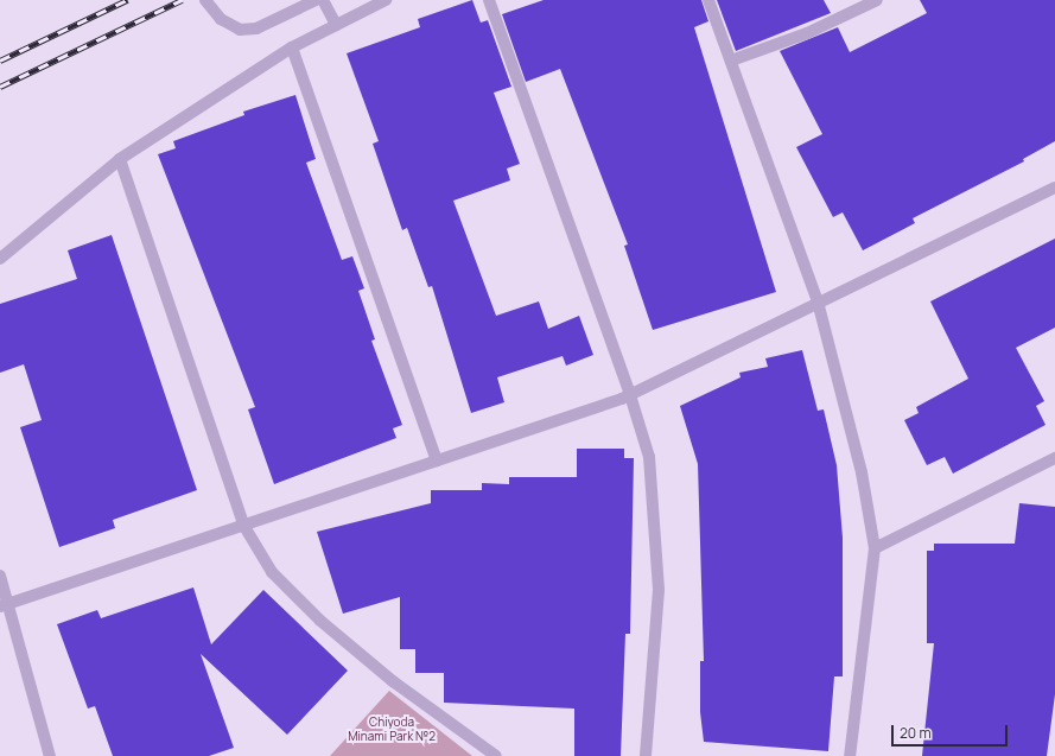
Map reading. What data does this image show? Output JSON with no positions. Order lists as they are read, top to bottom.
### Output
{
  "parks": ["Chiyoda Minami Park №2"],
  "scale_bar": "20 m"
}
